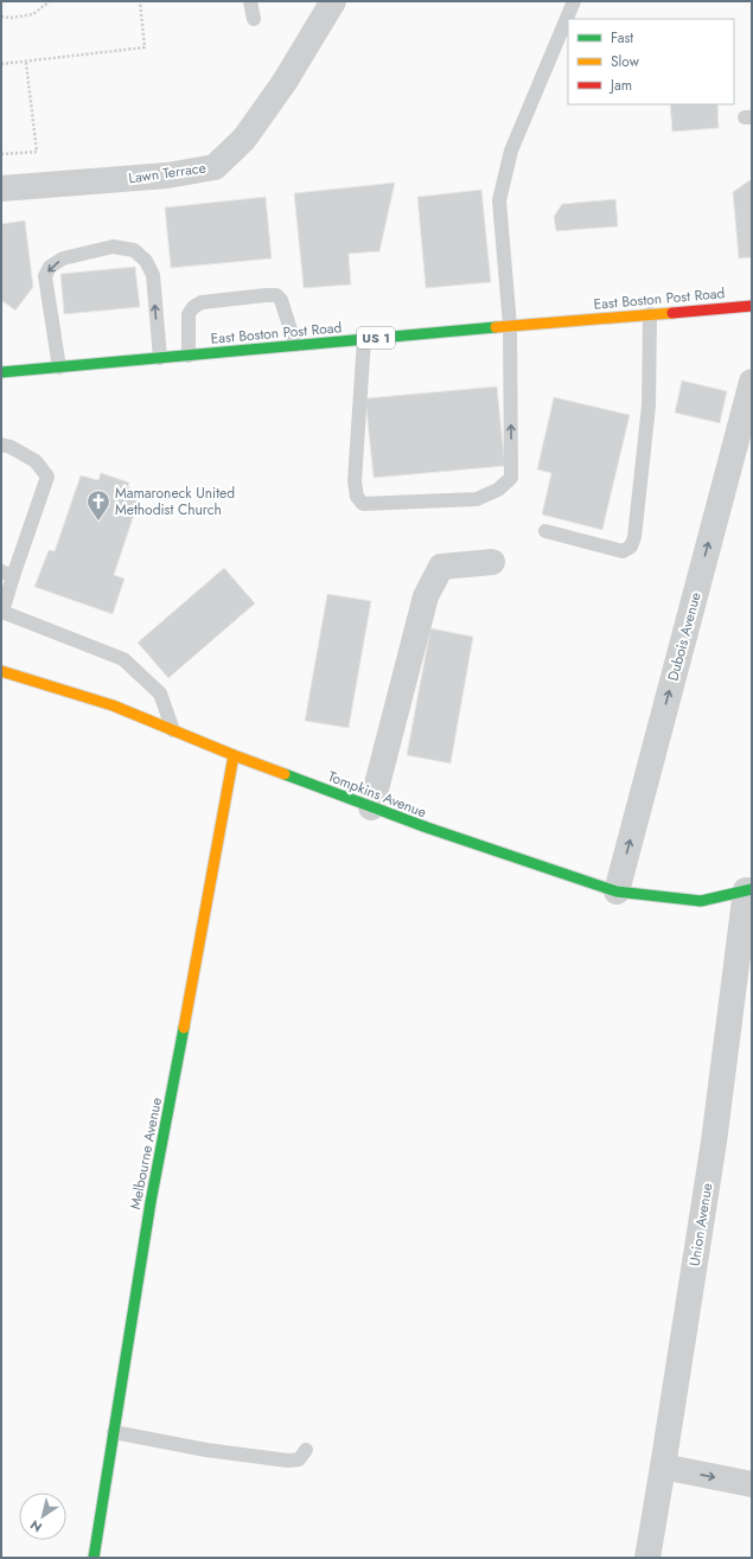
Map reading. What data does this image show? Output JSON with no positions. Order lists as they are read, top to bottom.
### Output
{
  "streets": {
    "street": [
      "Lawn Terrace",
      "East Boston Post Road",
      "US 1",
      "Dubois Avenue",
      "Tompkins Avenue",
      "Melbourne Avenue",
      "Union Avenue"
    ]
  },
  "crossings": [
    ["Dubois Avenue", "Tompkins Avenue"],
    ["Tompkins Avenue", "Melbourne Avenue"],
    ["Tompkins Avenue", "Union Avenue"]
  ],
  "one_way": ["Dubois Avenue"],
  "places": {
    "church": ["Mamaroneck United Methodist Church"]
  },
  "legend": ["Fast", "Slow", "Jam"],
  "north": "bottom left"
}
